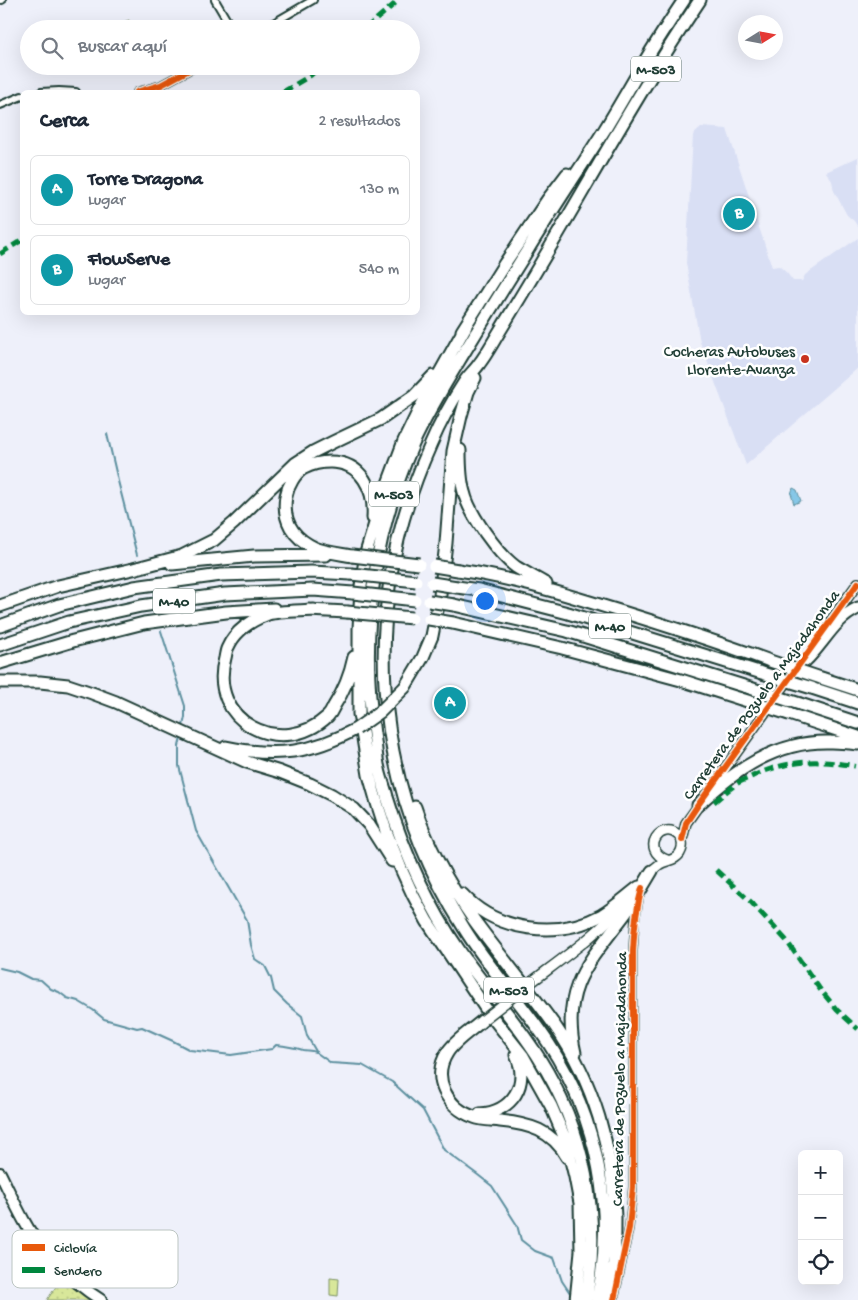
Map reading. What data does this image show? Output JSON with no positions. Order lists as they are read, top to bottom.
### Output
{
  "streets": {
    "highway": ["M-503", "M-40"],
    "street": ["Carretera de Pozuelo a Majadahonda"]
  },
  "crossings": [
    ["M-503", "Carretera de Pozuelo a Majadahonda"]
  ],
  "places": ["Cocheras Autobuses Llorente-Avanza"],
  "legend": ["Ciclovía", "Sendero"],
  "north": "right",
  "page": {
    "search": "Buscar aquí",
    "heading": ["Cerca", "2 resultados"],
    "list": [
      {
        "mark": "A",
        "name": "Torre Dragona",
        "note": "Lugar",
        "value": "130 m"
      },
      {
        "mark": "B",
        "name": "FlowServe",
        "note": "Lugar",
        "value": "540 m"
      }
    ],
    "pins": ["B", "A"],
    "map_buttons": ["+", "−"]
  }
}
